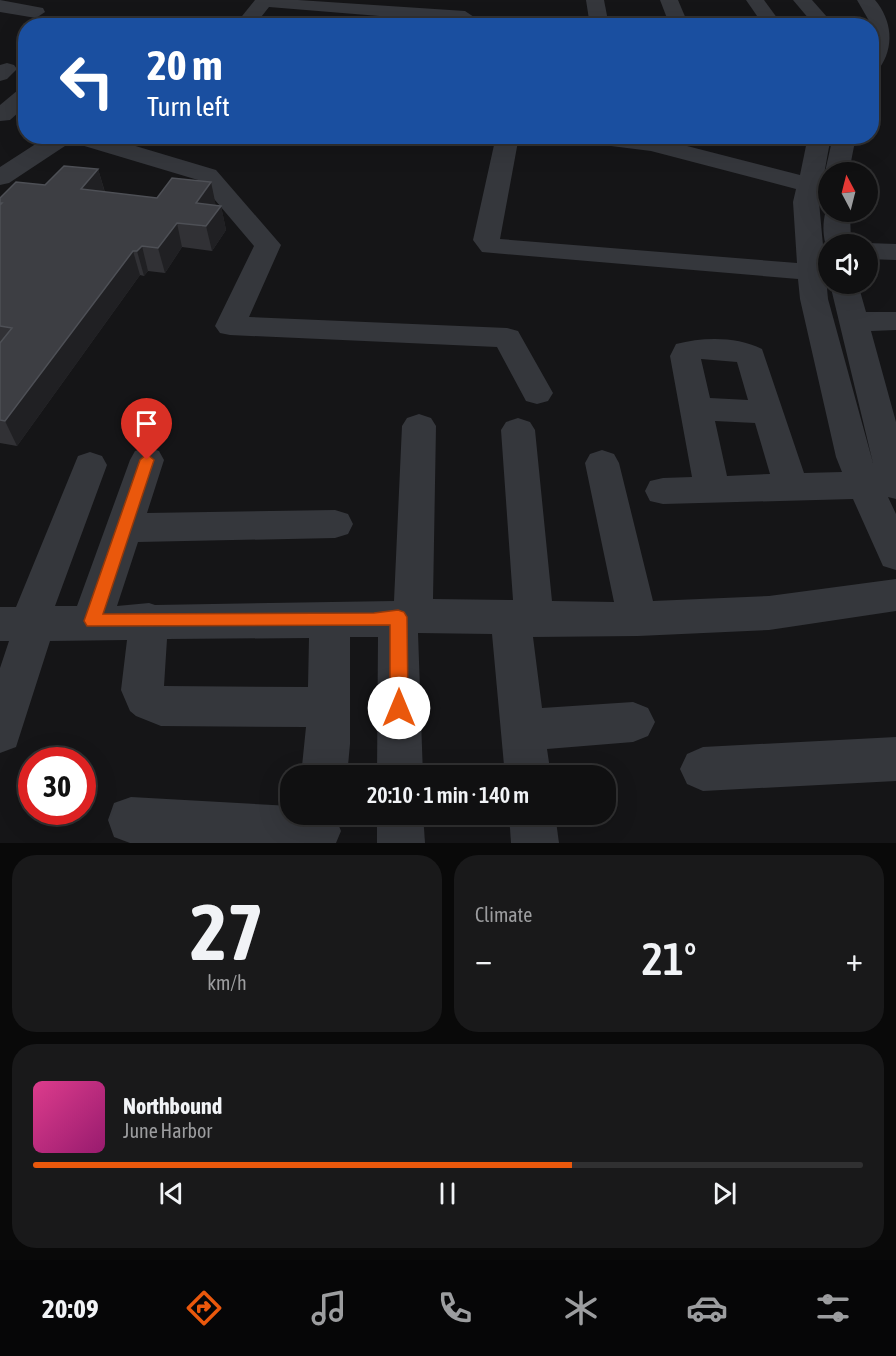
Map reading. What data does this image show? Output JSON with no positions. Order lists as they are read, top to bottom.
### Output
{
  "north": "top",
  "page": {
    "turn": ["20 m", "Turn left"],
    "limit": "30",
    "trip": "20:10 · 1 min · 140 m",
    "tile": [
      ["27", "km/h"],
      "Climate"
    ],
    "heat": ["−", "21°", "+"],
    "song": ["Northbound", "June Harbor"],
    "tabs": "20:09"
  }
}
